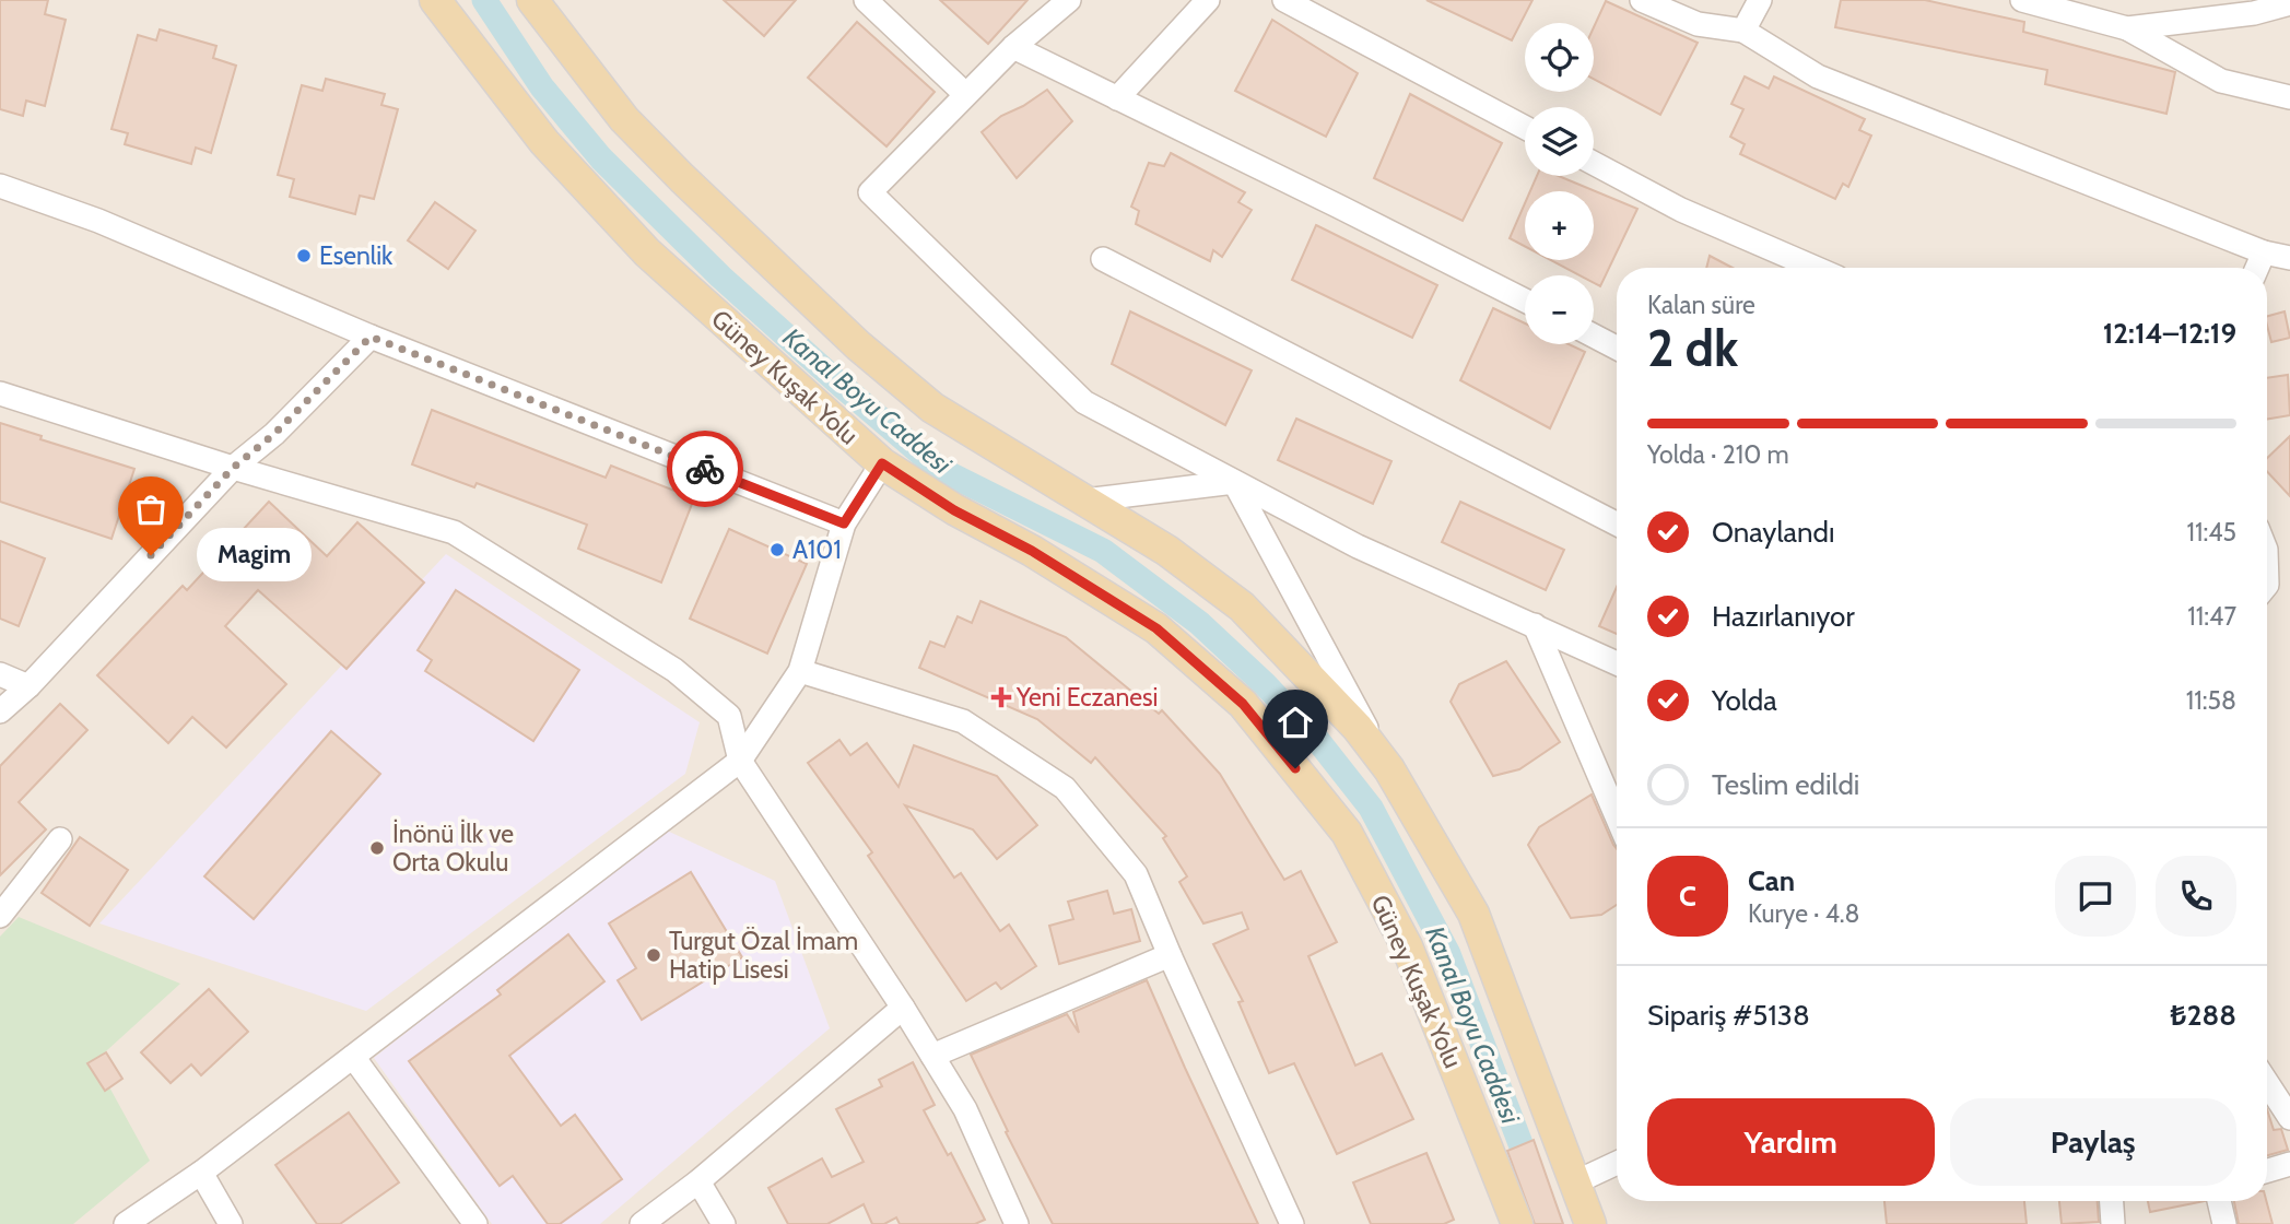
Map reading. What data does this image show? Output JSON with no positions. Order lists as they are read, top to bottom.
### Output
{
  "streets": {
    "main road": ["Güney Kuşak Yolu"]
  },
  "water": ["Kanal Boyu Caddesi"],
  "places": {
    "other": [
      "Esenlik",
      "A101",
      "Magim",
      "İnönü İlk ve Orta Okulu",
      "Turgut Özal İmam Hatip Lisesi"
    ],
    "health": ["Yeni Eczanesi"]
  },
  "page": {
    "map_buttons": ["+", "−"],
    "heading": ["2 dk", "Kalan süre", "12:14–12:19"],
    "panel": [
      "Can",
      "Kurye · 4.8",
      "Sipariş #5138",
      "₺288"
    ],
    "bar": "Yolda · 210 m",
    "list": [
      ["Onaylandı", "11:45"],
      ["Hazırlanıyor", "11:47"],
      ["Yolda", "11:58"],
      "Teslim edildi"
    ],
    "bubble": "Magim",
    "round": "C",
    "buttons": ["Yardım", "Paylaş"]
  }
}
